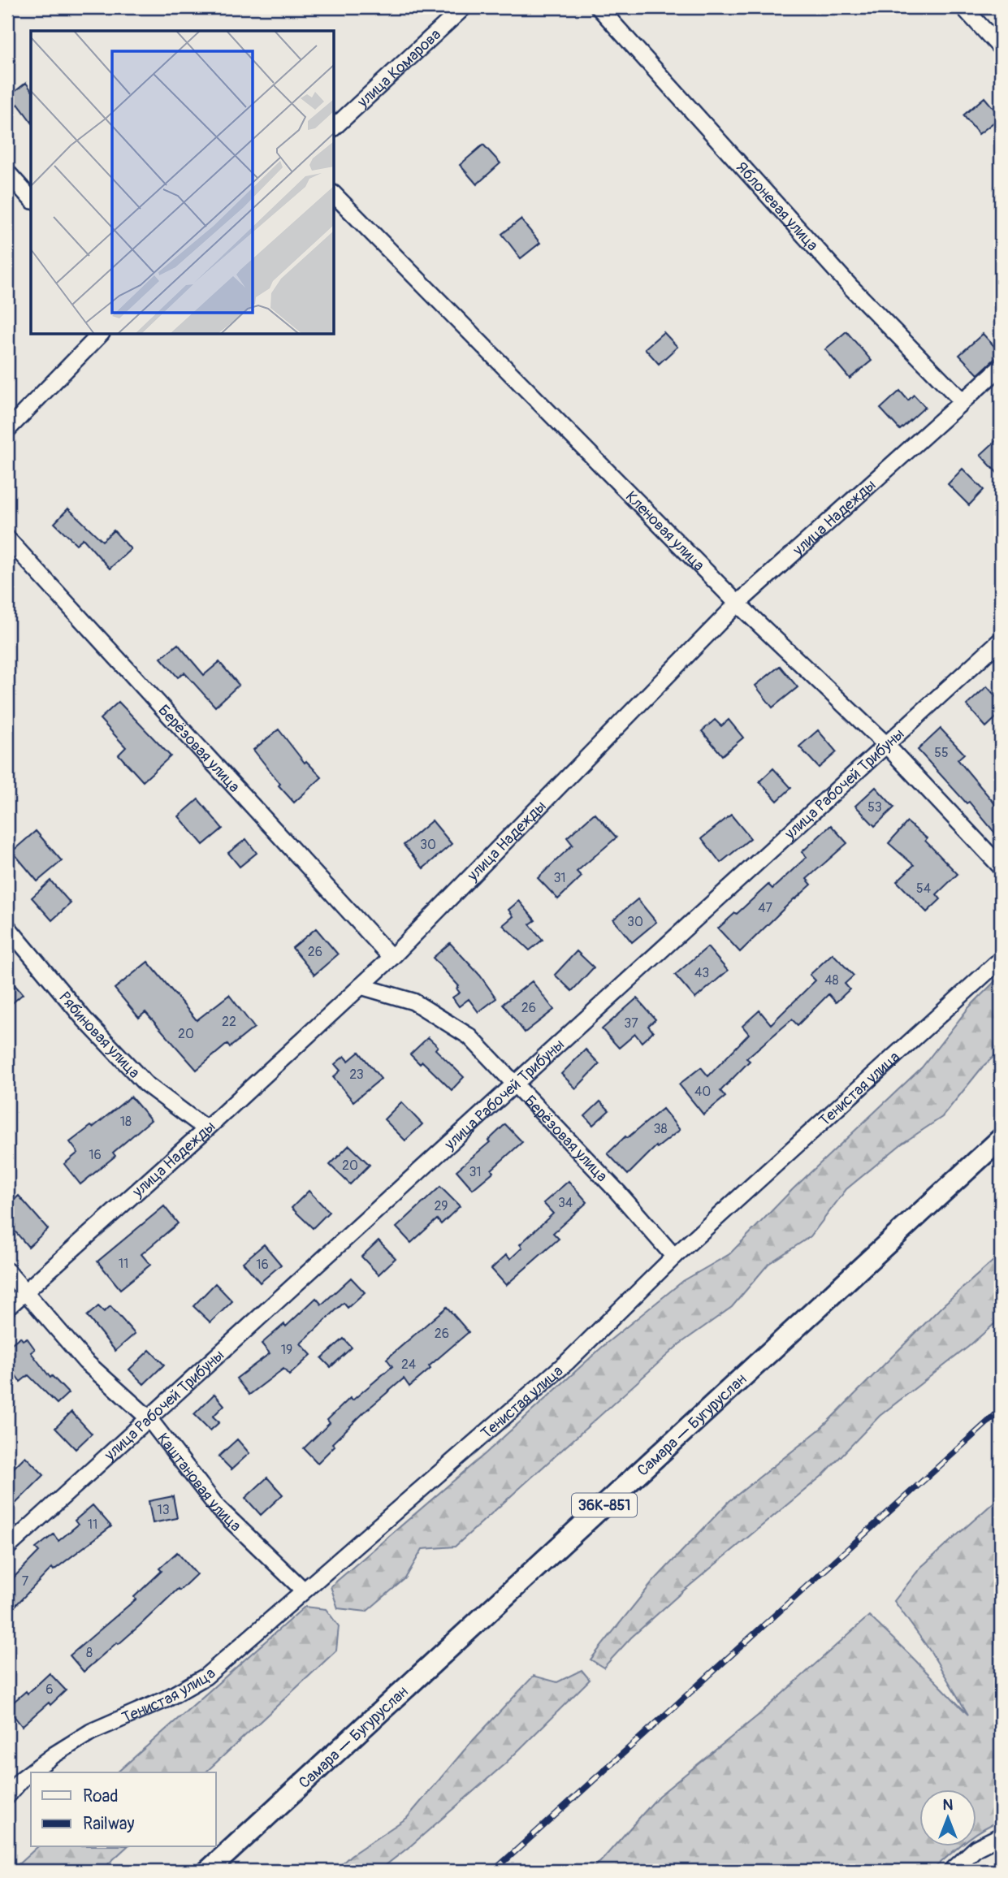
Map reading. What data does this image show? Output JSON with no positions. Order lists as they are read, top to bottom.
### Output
{
  "streets": {
    "main road": ["Самара — Бугуруслан", "36К-851"],
    "street": [
      "улица Комарова",
      "Яблоневая улица",
      "улица Надежды",
      "Кленовая улица",
      "Берёзовая улица",
      "улица Рабочей Трибуны",
      "Рябиновая улица",
      "Тенистая улица",
      "Каштановая улица"
    ]
  },
  "crossings": [
    ["Яблоневая улица", "улица Надежды"],
    ["улица Надежды", "Кленовая улица"],
    ["улица Надежды", "Берёзовая улица"],
    ["улица Надежды", "Рябиновая улица"],
    ["улица Надежды", "Каштановая улица"],
    ["Кленовая улица", "улица Рабочей Трибуны"],
    ["Берёзовая улица", "улица Рабочей Трибуны"],
    ["Берёзовая улица", "Тенистая улица"],
    ["улица Рабочей Трибуны", "Каштановая улица"],
    ["Тенистая улица", "Каштановая улица"]
  ],
  "house_numbers": [
    "55",
    "53",
    "30",
    "31",
    "54",
    "47",
    "30",
    "26",
    "43",
    "48",
    "26",
    "22",
    "37",
    "20",
    "23",
    "40",
    "18",
    "38",
    "16",
    "20",
    "31",
    "34",
    "29",
    "11",
    "16",
    "26",
    "19",
    "24",
    "13",
    "11",
    "7",
    "8",
    "6"
  ],
  "legend": ["Road", "Railway"],
  "north": "top"
}
